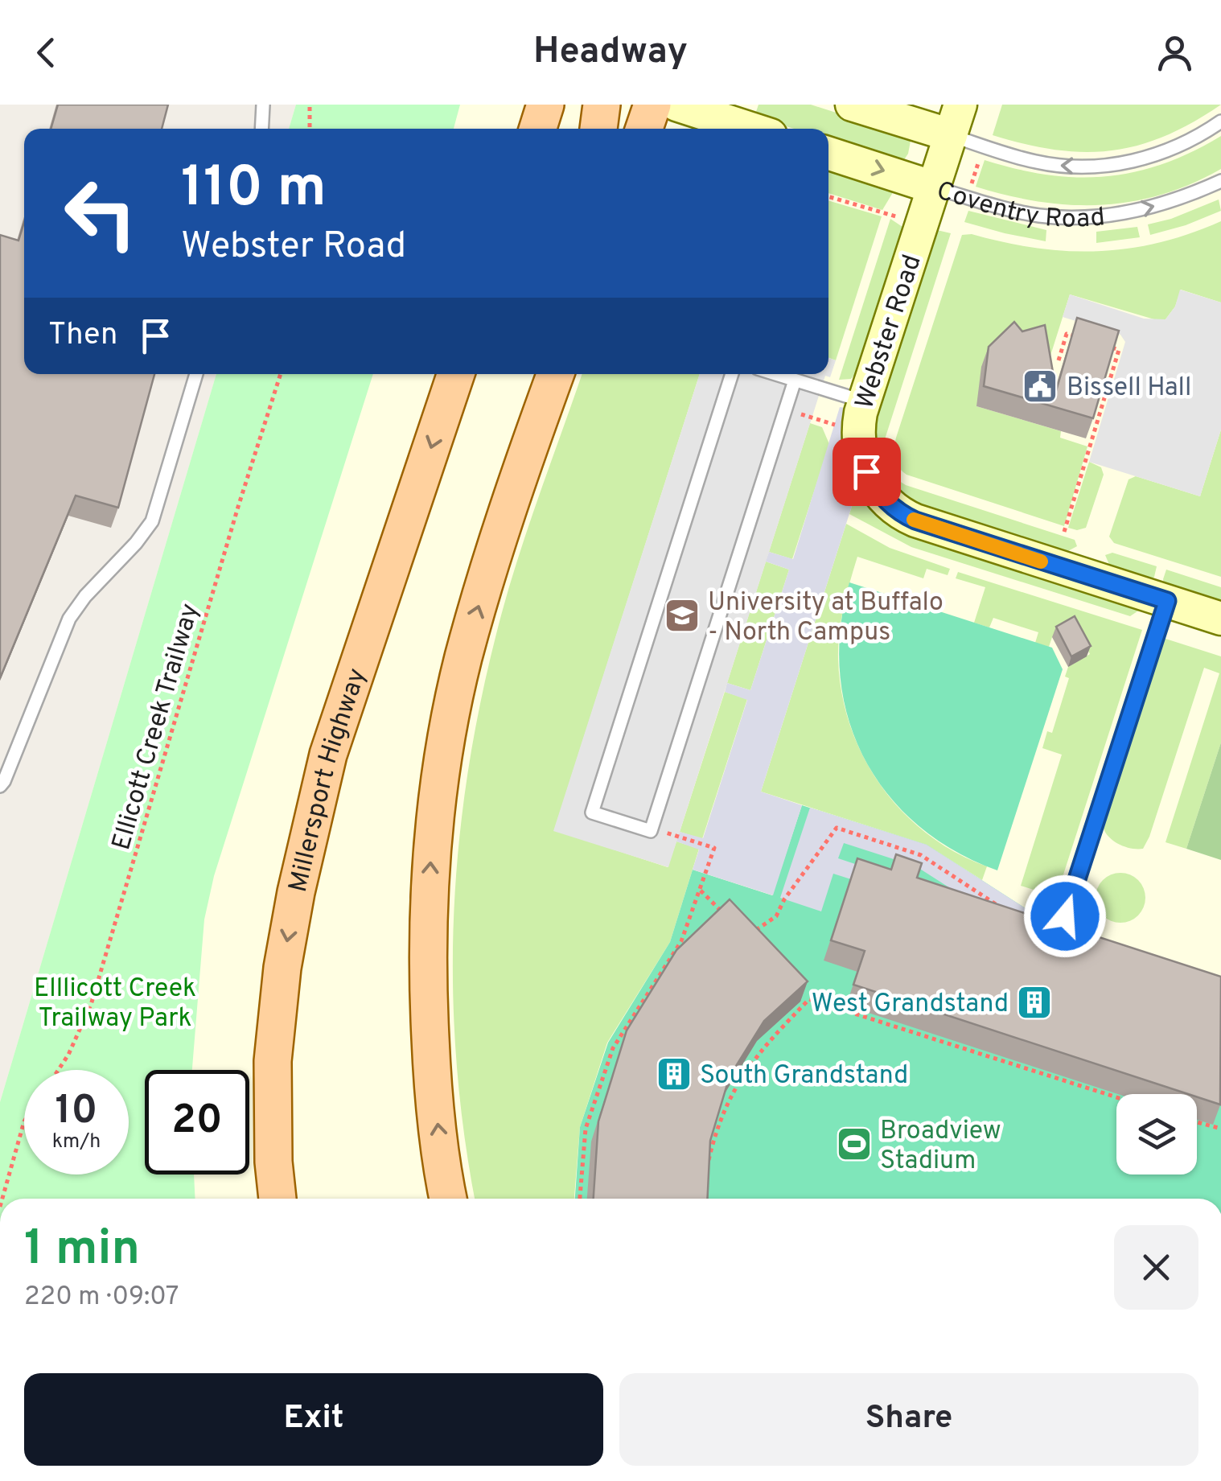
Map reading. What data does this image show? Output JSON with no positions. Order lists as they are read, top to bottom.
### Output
{
  "streets": {
    "main road": ["Millersport Highway"],
    "street": ["Coventry Road", "Webster Road"],
    "path": ["Ellicott Creek Trailway"]
  },
  "crossings": [
    ["Coventry Road", "Webster Road"]
  ],
  "parks": ["Elllicott Creek Trailway Park"],
  "places": {
    "public building": ["Bissell Hall"],
    "school or university": ["University at Buffalo - North Campus"],
    "building": ["West Grandstand", "South Grandstand"],
    "sports": ["Broadview Stadium"]
  },
  "page": {
    "header": "Headway",
    "turn": ["110 m", "Webster Road"],
    "then": "Then",
    "speed": "10 km/h",
    "limit": "20",
    "heading": ["1 min", "220 m · 09:07"],
    "buttons": ["Exit", "Share"]
  }
}
